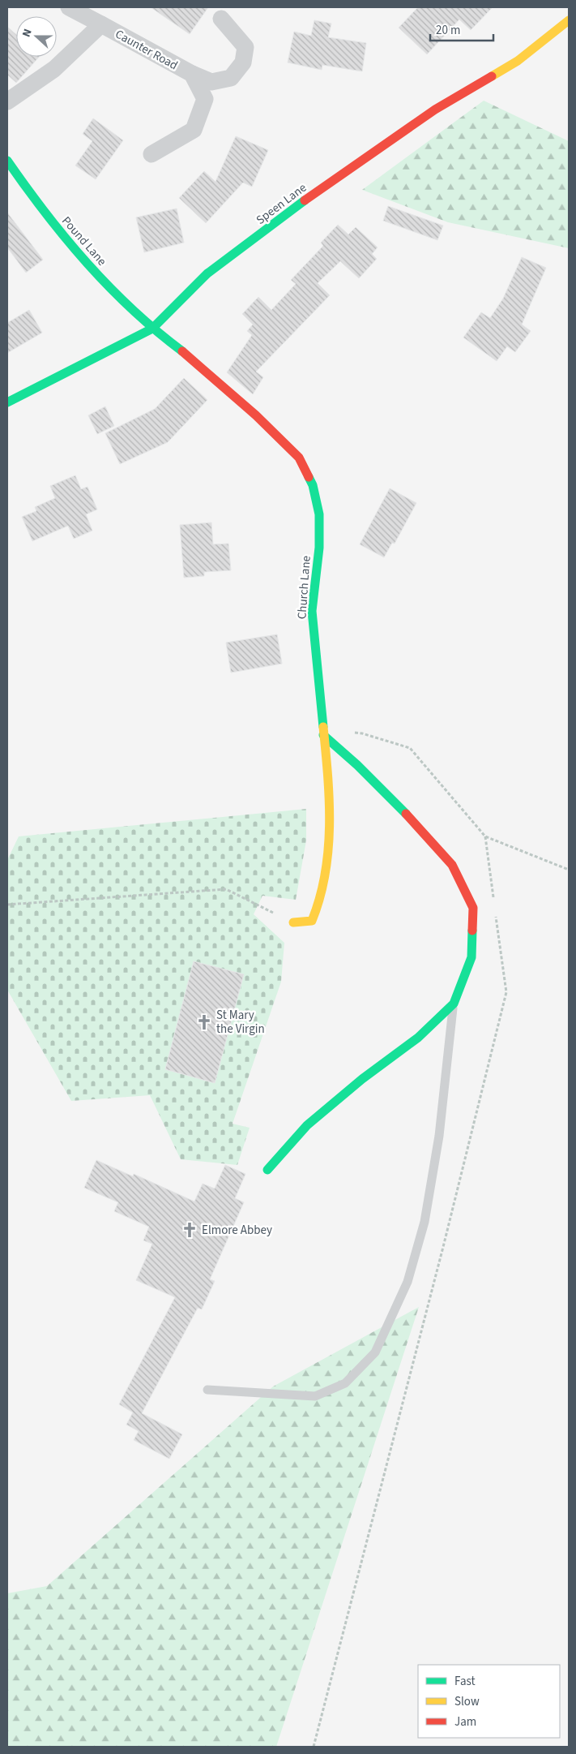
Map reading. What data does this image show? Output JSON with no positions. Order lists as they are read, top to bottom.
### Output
{
  "streets": {
    "street": [
      "Caunter Road",
      "Speen Lane",
      "Pound Lane",
      "Church Lane"
    ]
  },
  "crossings": [
    ["Speen Lane", "Pound Lane"],
    ["Speen Lane", "Church Lane"],
    ["Pound Lane", "Church Lane"]
  ],
  "places": {
    "church": ["St Mary the Virgin", "Elmore Abbey"]
  },
  "legend": ["Fast", "Slow", "Jam"],
  "scale_bar": "20 m",
  "north": "left"
}
